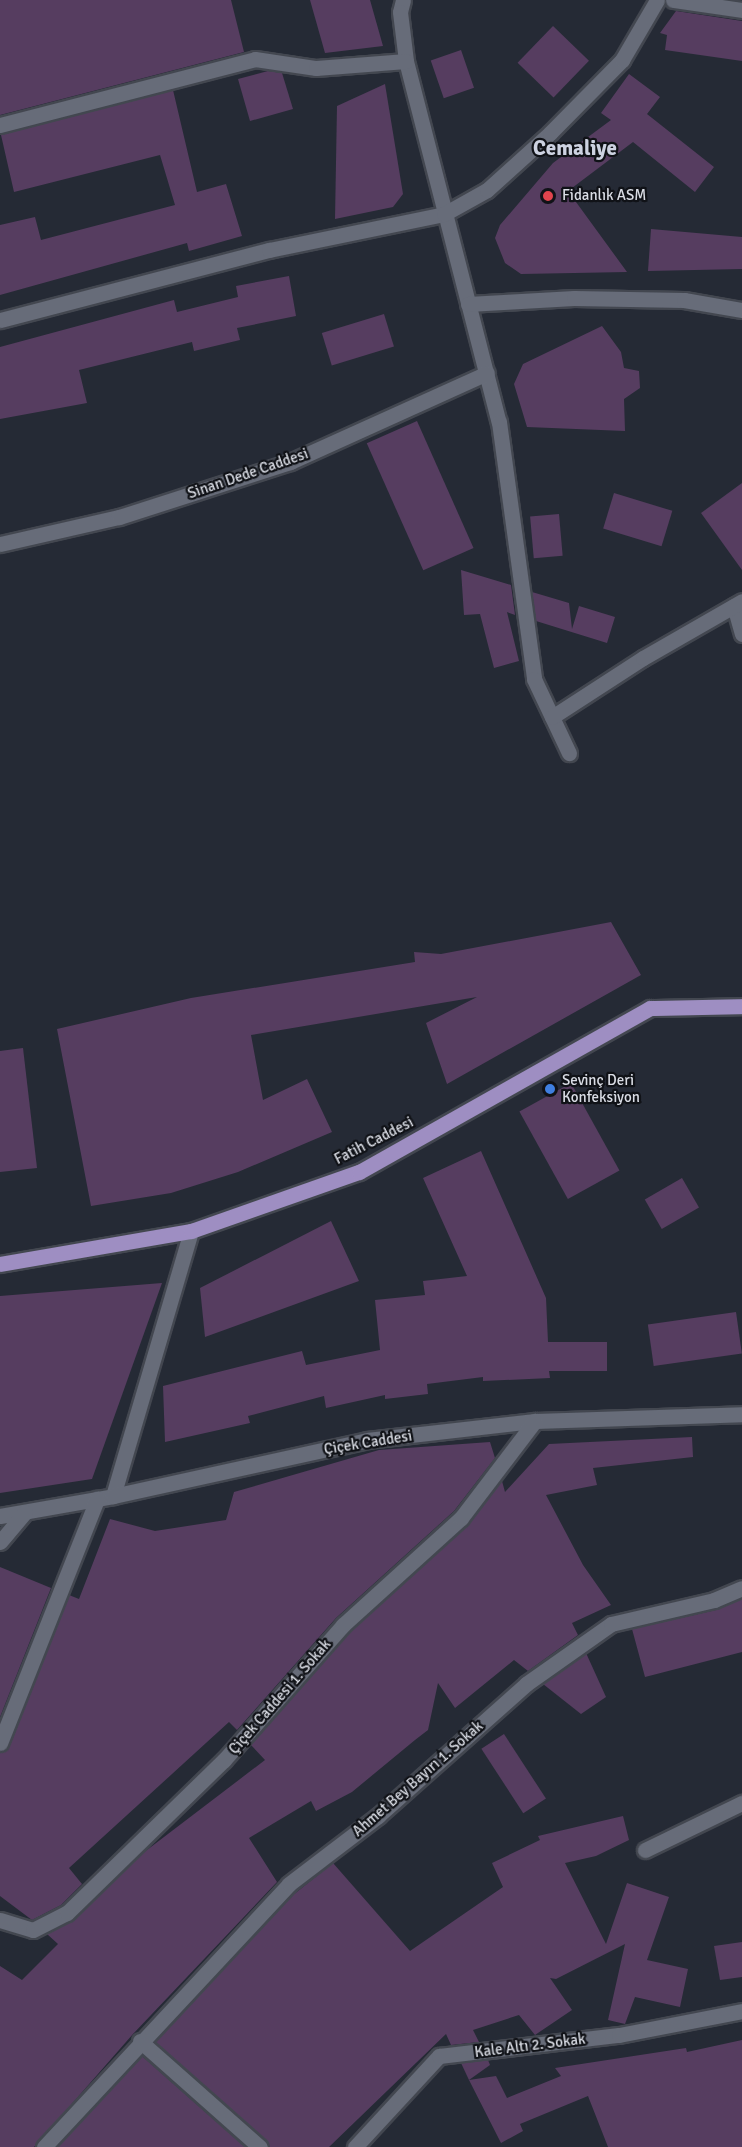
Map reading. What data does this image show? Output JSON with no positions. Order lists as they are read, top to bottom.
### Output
{
  "streets": {
    "main road": ["Fatih Caddesi"],
    "street": [
      "Sinan Dede Caddesi",
      "Çiçek Caddesi",
      "Çiçek Caddesi 1. Sokak",
      "Ahmet Bey Bayırı 1. Sokak",
      "Kale Altı 2. Sokak"
    ]
  },
  "crossings": [
    ["Çiçek Caddesi", "Çiçek Caddesi 1. Sokak"]
  ],
  "districts": ["Cemaliye"],
  "places": ["Fidanlık ASM", "Sevinç Deri Konfeksiyon"]
}
